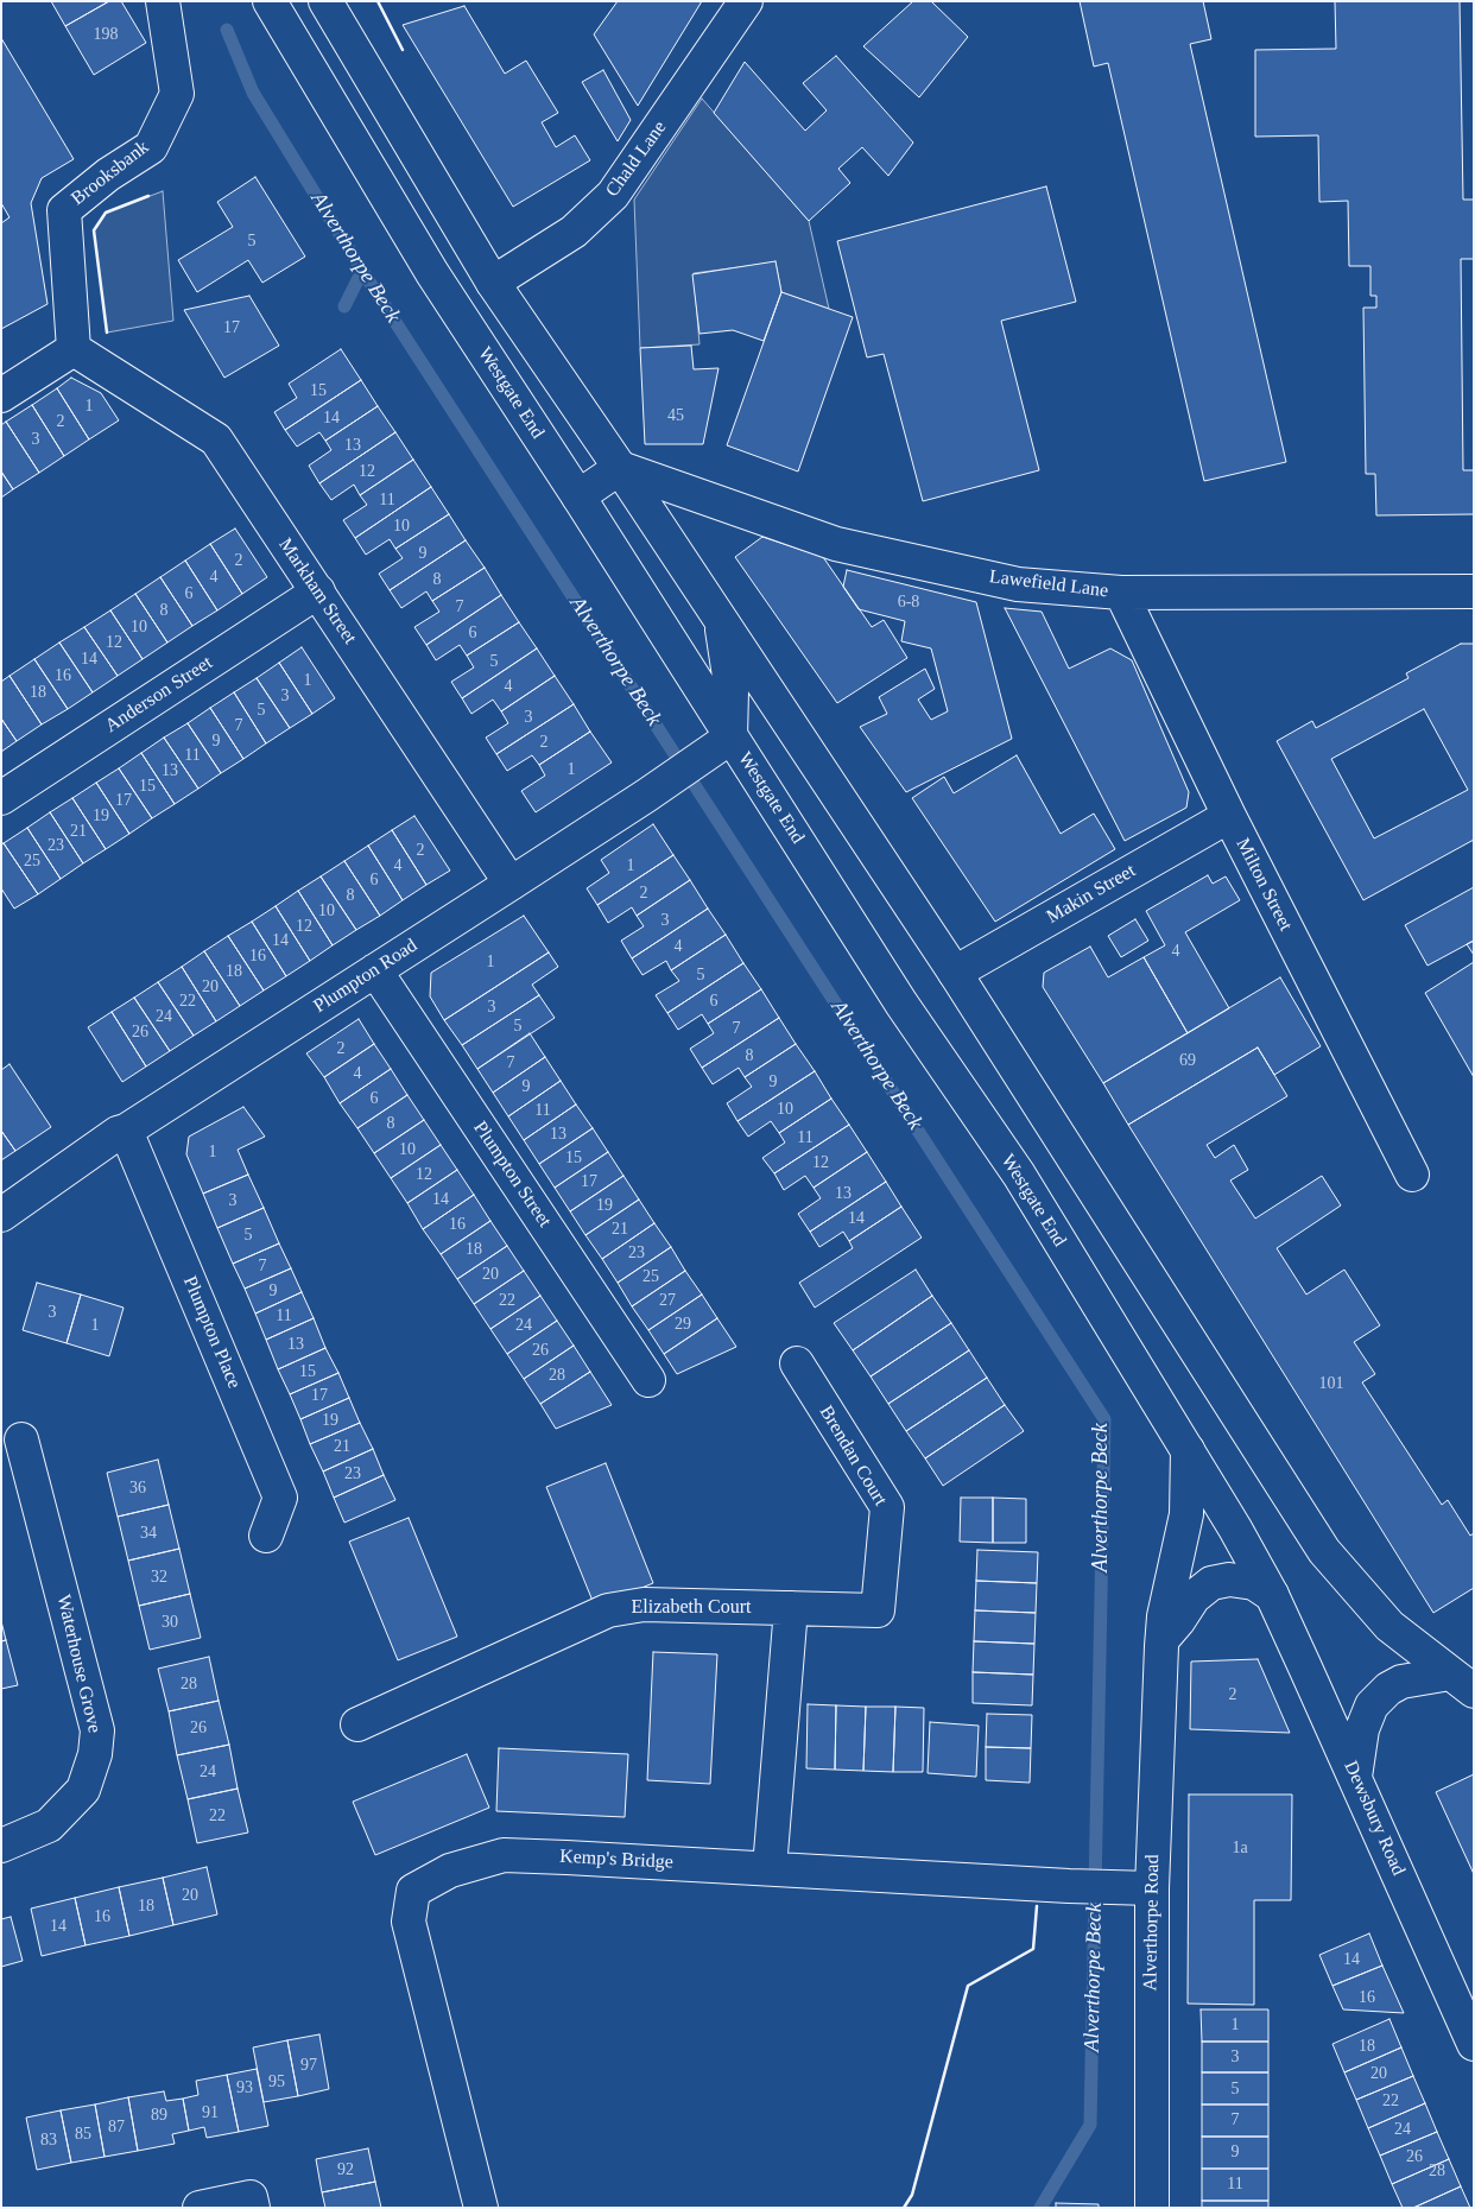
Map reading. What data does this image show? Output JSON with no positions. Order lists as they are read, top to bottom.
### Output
{
  "streets": {
    "main road": [
      "Chald Lane",
      "Brooksbank",
      "Westgate End",
      "Lawefield Lane",
      "Markham Street",
      "Anderson Street",
      "Milton Street",
      "Makin Street",
      "Plumpton Road",
      "Plumpton Street",
      "Plumpton Place",
      "Brendan Court",
      "Elizabeth Court",
      "Waterhouse Grove",
      "Dewsbury Road",
      "Kemp's Bridge",
      "Alverthorpe Road"
    ]
  },
  "crossings": [
    ["Brooksbank", "Markham Street"],
    ["Westgate End", "Plumpton Road"],
    ["Westgate End", "Dewsbury Road"],
    ["Westgate End", "Alverthorpe Road"],
    ["Lawefield Lane", "Milton Street"],
    ["Markham Street", "Anderson Street"],
    ["Markham Street", "Plumpton Road"],
    ["Milton Street", "Makin Street"],
    ["Plumpton Road", "Plumpton Street"],
    ["Plumpton Road", "Plumpton Place"],
    ["Brendan Court", "Elizabeth Court"],
    ["Kemp's Bridge", "Alverthorpe Road"]
  ],
  "water": ["Alverthorpe Beck"],
  "house_numbers": [
    "198",
    "5",
    "17",
    "15",
    "1",
    "45",
    "14",
    "2",
    "3",
    "13",
    "12",
    "11",
    "10",
    "9",
    "2",
    "4",
    "8",
    "6",
    "6-8",
    "7",
    "8",
    "10",
    "6",
    "12",
    "14",
    "5",
    "16",
    "1",
    "4",
    "18",
    "3",
    "5",
    "3",
    "7",
    "9",
    "2",
    "11",
    "1",
    "13",
    "15",
    "17",
    "19",
    "21",
    "23",
    "2",
    "25",
    "4",
    "1",
    "6",
    "2",
    "8",
    "10",
    "3",
    "12",
    "14",
    "4",
    "4",
    "16",
    "1",
    "18",
    "5",
    "20",
    "22",
    "6",
    "3",
    "24",
    "5",
    "7",
    "26",
    "2",
    "8",
    "69",
    "7",
    "4",
    "9",
    "9",
    "6",
    "10",
    "11",
    "8",
    "13",
    "11",
    "10",
    "1",
    "15",
    "12",
    "12",
    "17",
    "13",
    "14",
    "3",
    "19",
    "14",
    "16",
    "21",
    "5",
    "18",
    "23",
    "7",
    "20",
    "25",
    "9",
    "22",
    "27",
    "3",
    "11",
    "29",
    "1",
    "24",
    "13",
    "26",
    "15",
    "28",
    "101",
    "17",
    "19",
    "21",
    "23",
    "36",
    "34",
    "32",
    "30",
    "28",
    "2",
    "26",
    "24",
    "22",
    "1a",
    "20",
    "18",
    "16",
    "14",
    "14",
    "16",
    "1",
    "18",
    "3",
    "97",
    "20",
    "95",
    "93",
    "5",
    "22",
    "91",
    "89",
    "7",
    "87",
    "24",
    "85",
    "83",
    "9",
    "26",
    "92",
    "28",
    "11"
  ]
}
